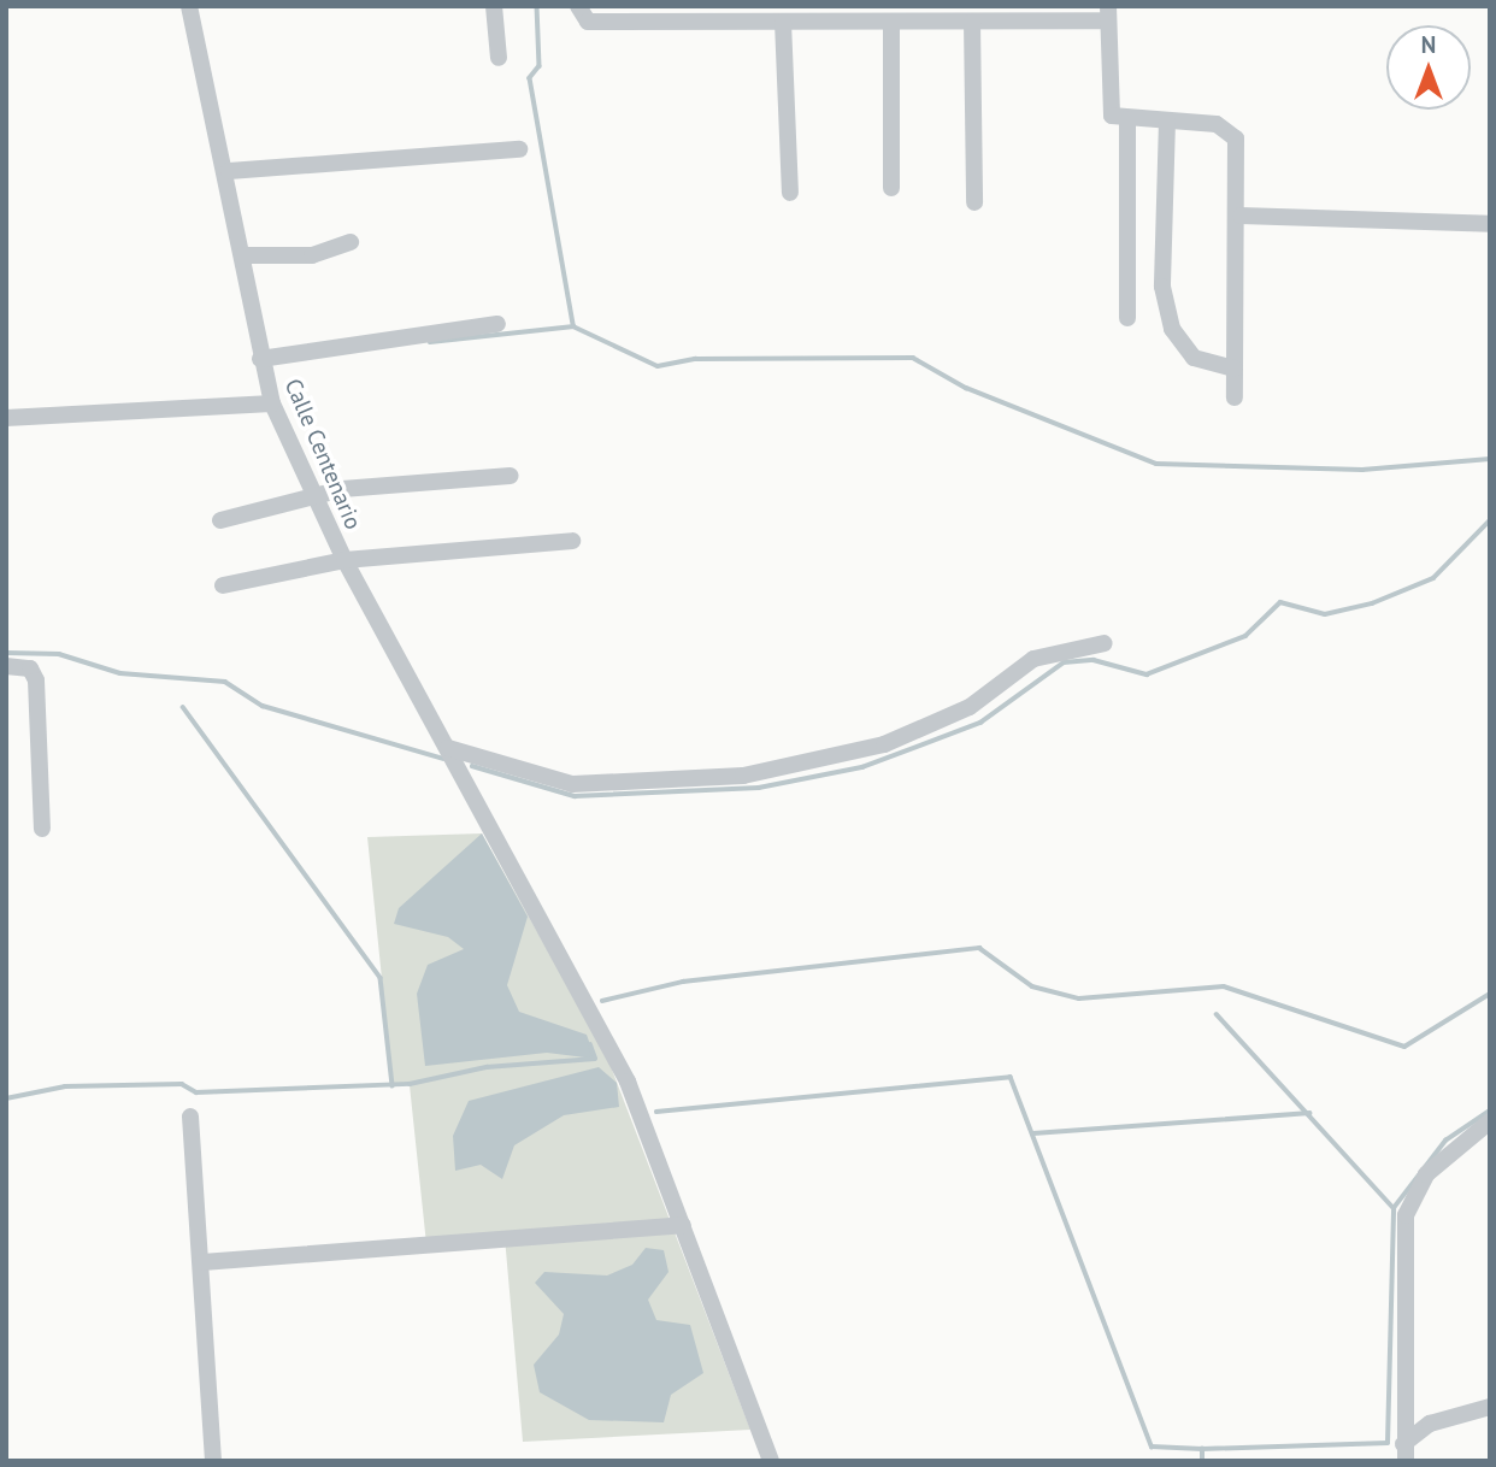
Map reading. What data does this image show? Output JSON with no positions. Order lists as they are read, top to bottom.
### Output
{
  "streets": {
    "street": ["Calle Centenario"]
  },
  "north": "top"
}
